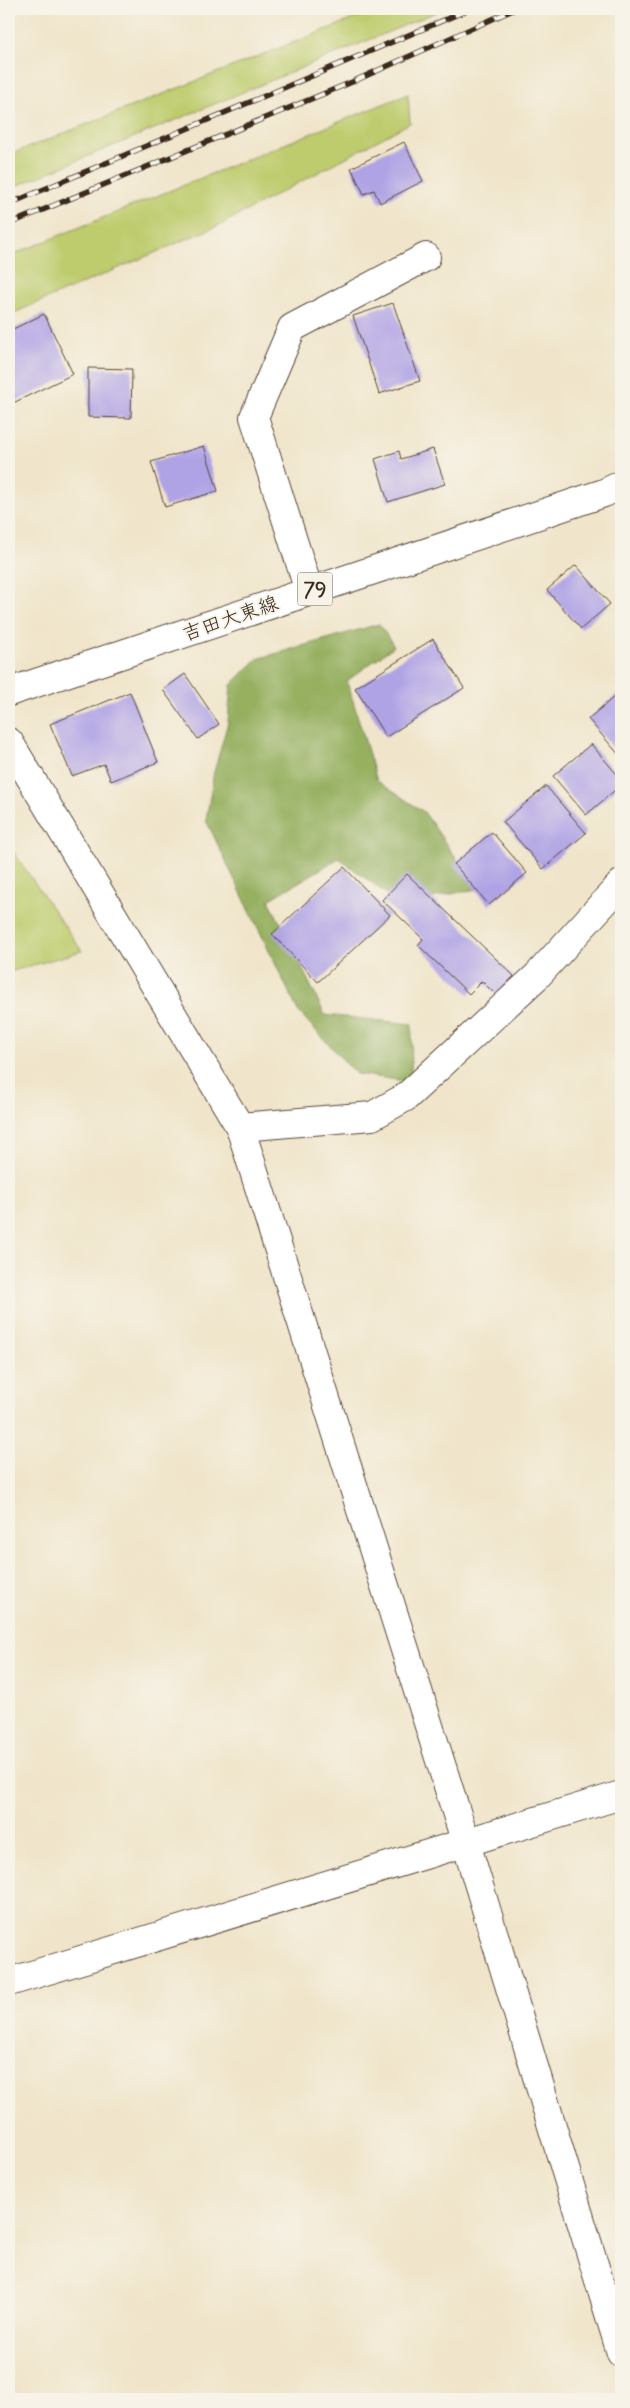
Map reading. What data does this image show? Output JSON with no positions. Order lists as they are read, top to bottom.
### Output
{
  "streets": {
    "street": ["79", "吉田大東線"]
  }
}
